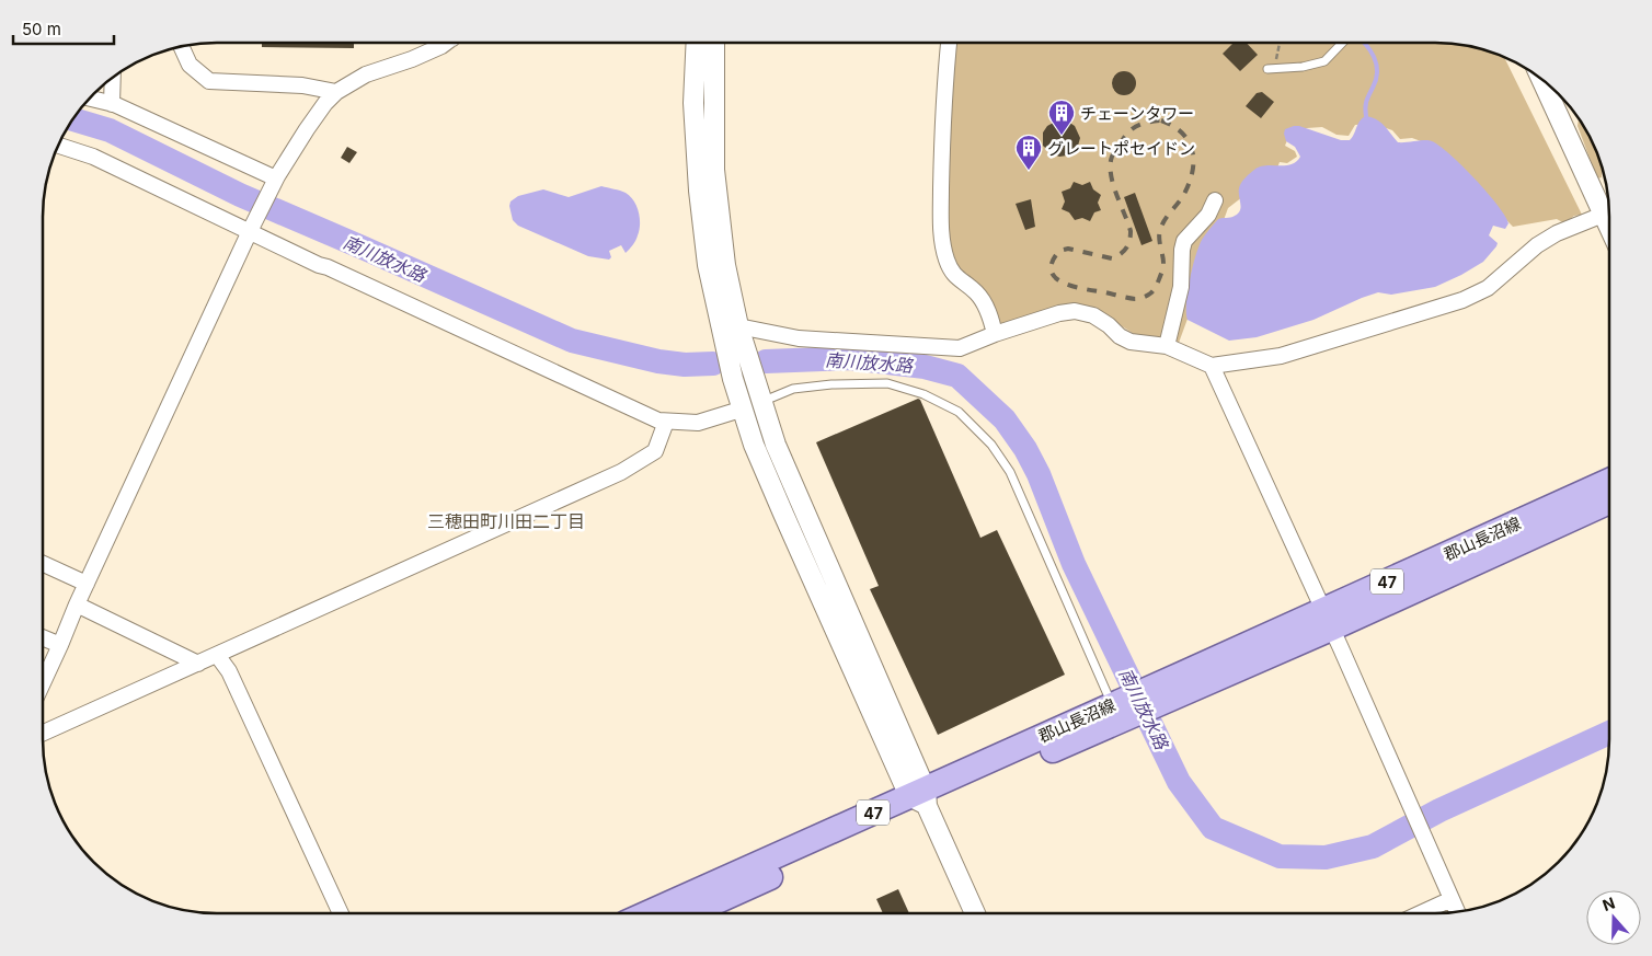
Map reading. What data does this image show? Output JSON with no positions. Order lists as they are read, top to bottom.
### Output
{
  "streets": {
    "main road": ["郡山長沼線", "47"]
  },
  "districts": ["三穂田町川田二丁目"],
  "water": ["南川放水路"],
  "places": {
    "building": ["チェーンタワー", "グレートポセイドン"]
  },
  "scale_bar": "50 m",
  "north": "top"
}
